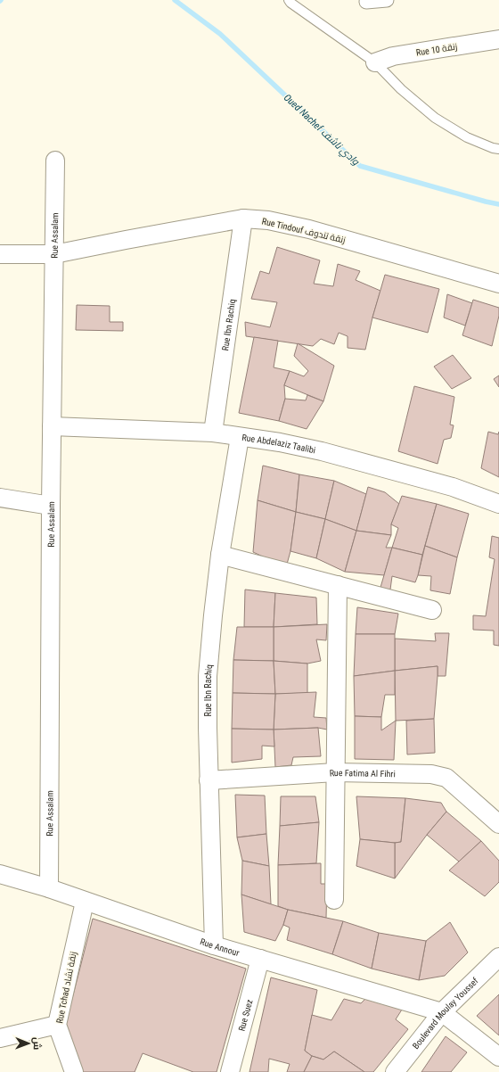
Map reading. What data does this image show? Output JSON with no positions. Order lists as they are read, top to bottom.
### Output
{
  "streets": {
    "street": [
      "Rue 10 زنقة",
      "Rue Tindouf زنقة تندوف",
      "Rue Assalam",
      "Rue Ibn Rachiq",
      "Rue Abdelaziz Taalibi",
      "Rue Fatima Al Fihri",
      "Rue Annour",
      "Rue Tchad زنقة نشاد",
      "Boulevard Moulay Youssef",
      "Rue Suez"
    ]
  },
  "crossings": [
    ["Rue Tindouf زنقة تندوف", "Rue Assalam"],
    ["Rue Tindouf زنقة تندوف", "Rue Ibn Rachiq"],
    ["Rue Assalam", "Rue Abdelaziz Taalibi"],
    ["Rue Assalam", "Rue Annour"],
    ["Rue Ibn Rachiq", "Rue Abdelaziz Taalibi"],
    ["Rue Ibn Rachiq", "Rue Fatima Al Fihri"],
    ["Rue Ibn Rachiq", "Rue Annour"],
    ["Rue Annour", "Rue Tchad زنقة نشاد"],
    ["Rue Annour", "Boulevard Moulay Youssef"],
    ["Rue Annour", "Rue Suez"]
  ],
  "water": ["Oued Nachef وادي ناشف"],
  "north": "right"
}
